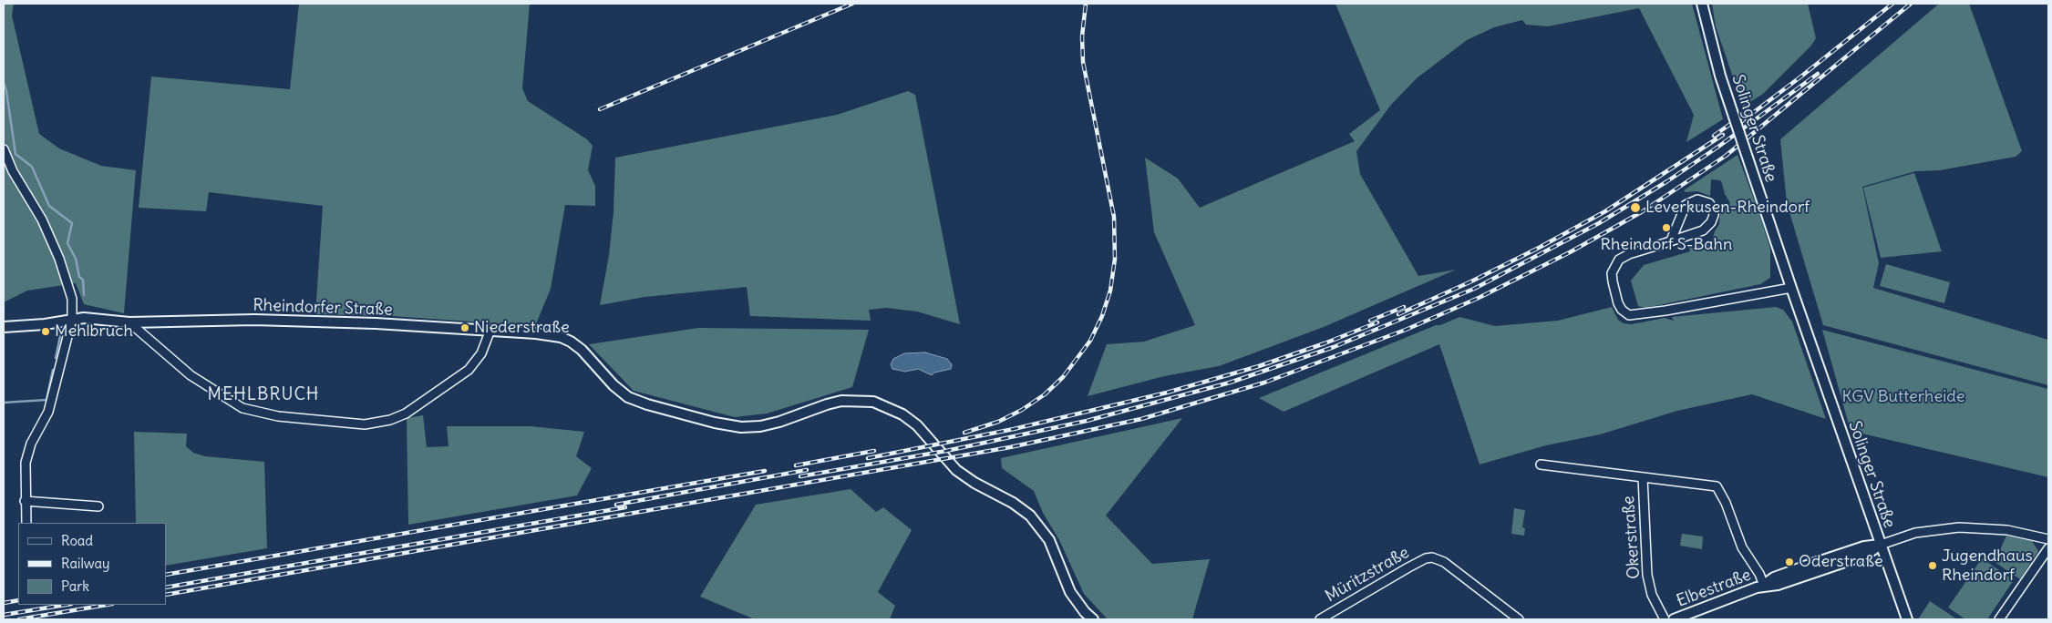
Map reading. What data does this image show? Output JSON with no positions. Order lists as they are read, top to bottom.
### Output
{
  "streets": {
    "main road": ["Solinger Straße", "Rheindorfer Straße", "Elbestraße"],
    "street": ["Okerstraße", "Müritzstraße"]
  },
  "crossings": [
    ["Solinger Straße", "Elbestraße"],
    ["Okerstraße", "Elbestraße"]
  ],
  "districts": ["MEHLBRUCH"],
  "parks": ["KGV Butterheide"],
  "places": [
    "Leverkusen-Rheindorf",
    "Rheindorf S-Bahn",
    "Niederstraße",
    "Mehlbruch",
    "Oderstraße",
    "Jugendhaus Rheindorf"
  ],
  "legend": ["Road", "Railway", "Park"]
}
